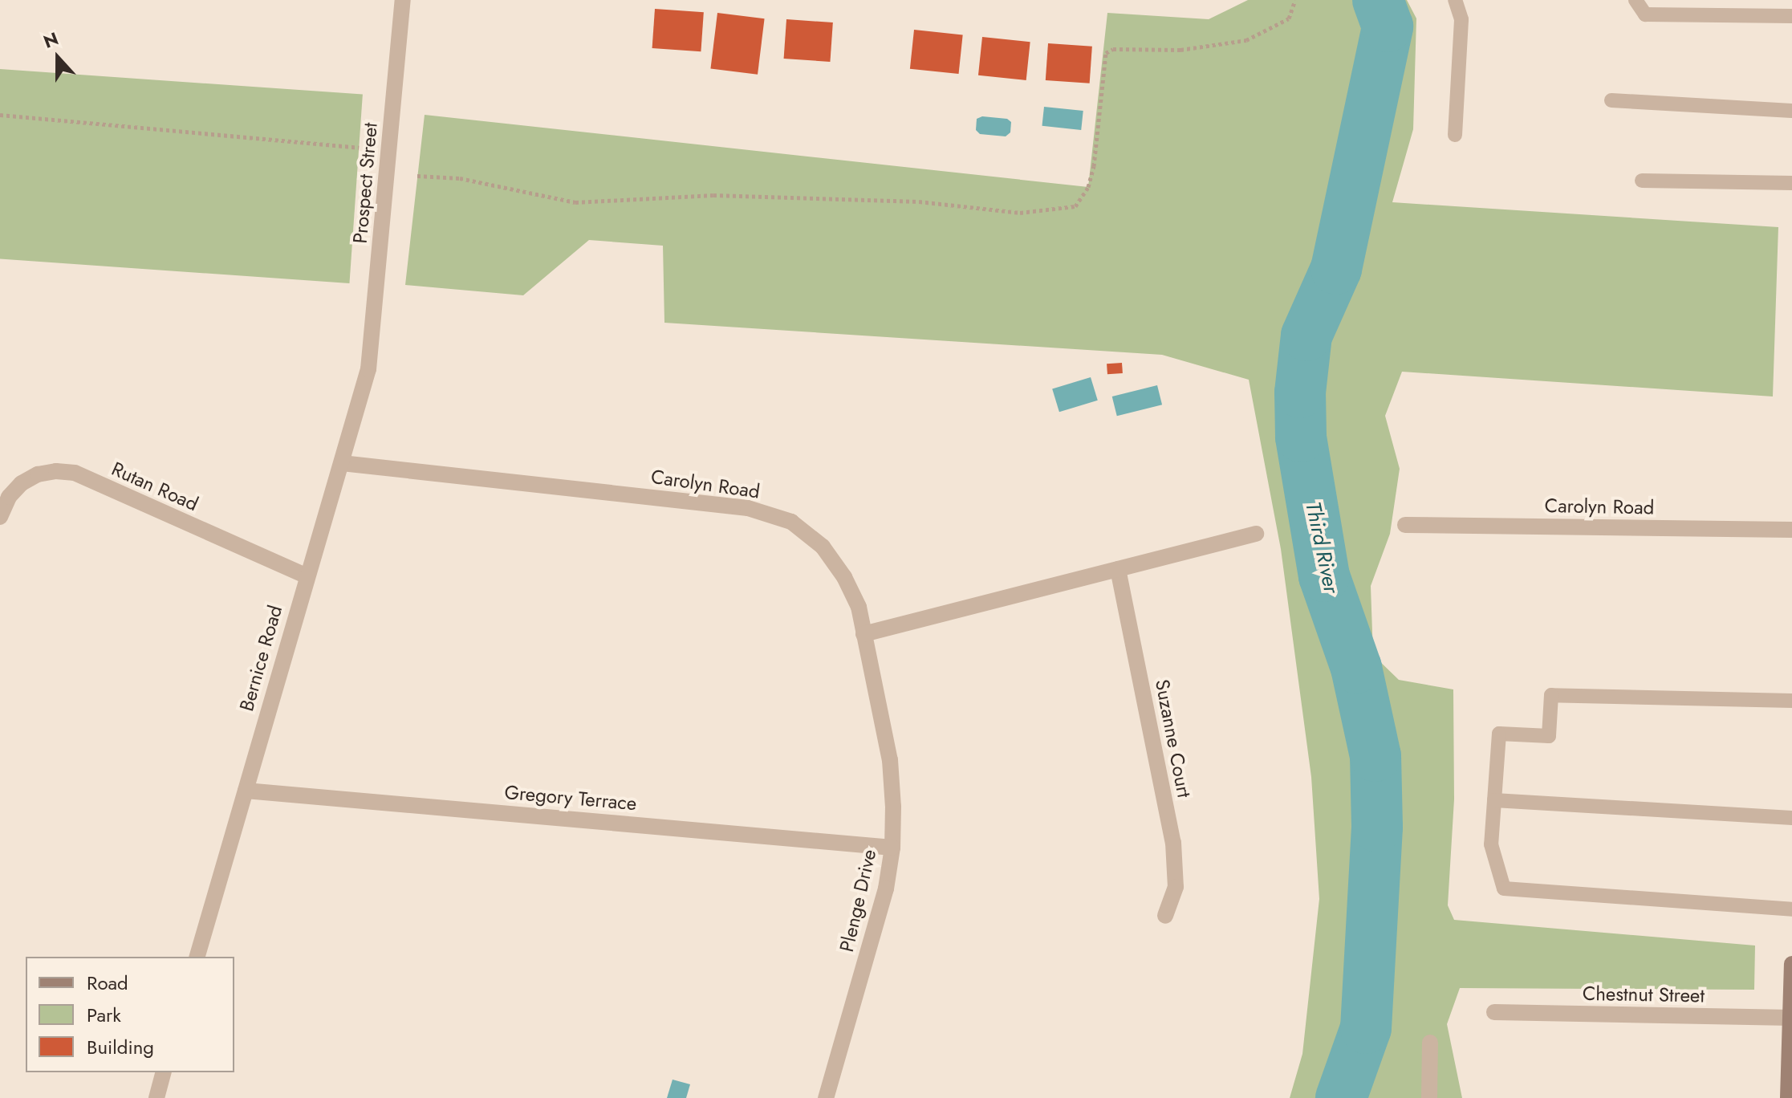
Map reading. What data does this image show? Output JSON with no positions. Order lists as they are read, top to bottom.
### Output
{
  "streets": {
    "street": [
      "Prospect Street",
      "Carolyn Road",
      "Rutan Road",
      "Bernice Road",
      "Suzanne Court",
      "Gregory Terrace",
      "Plenge Drive",
      "Chestnut Street"
    ]
  },
  "crossings": [
    ["Prospect Street", "Bernice Road"],
    ["Carolyn Road", "Bernice Road"],
    ["Carolyn Road", "Plenge Drive"],
    ["Rutan Road", "Bernice Road"],
    ["Bernice Road", "Gregory Terrace"],
    ["Gregory Terrace", "Plenge Drive"]
  ],
  "water": ["Third River"],
  "legend": ["Road", "Park", "Building"],
  "north": "top"
}
